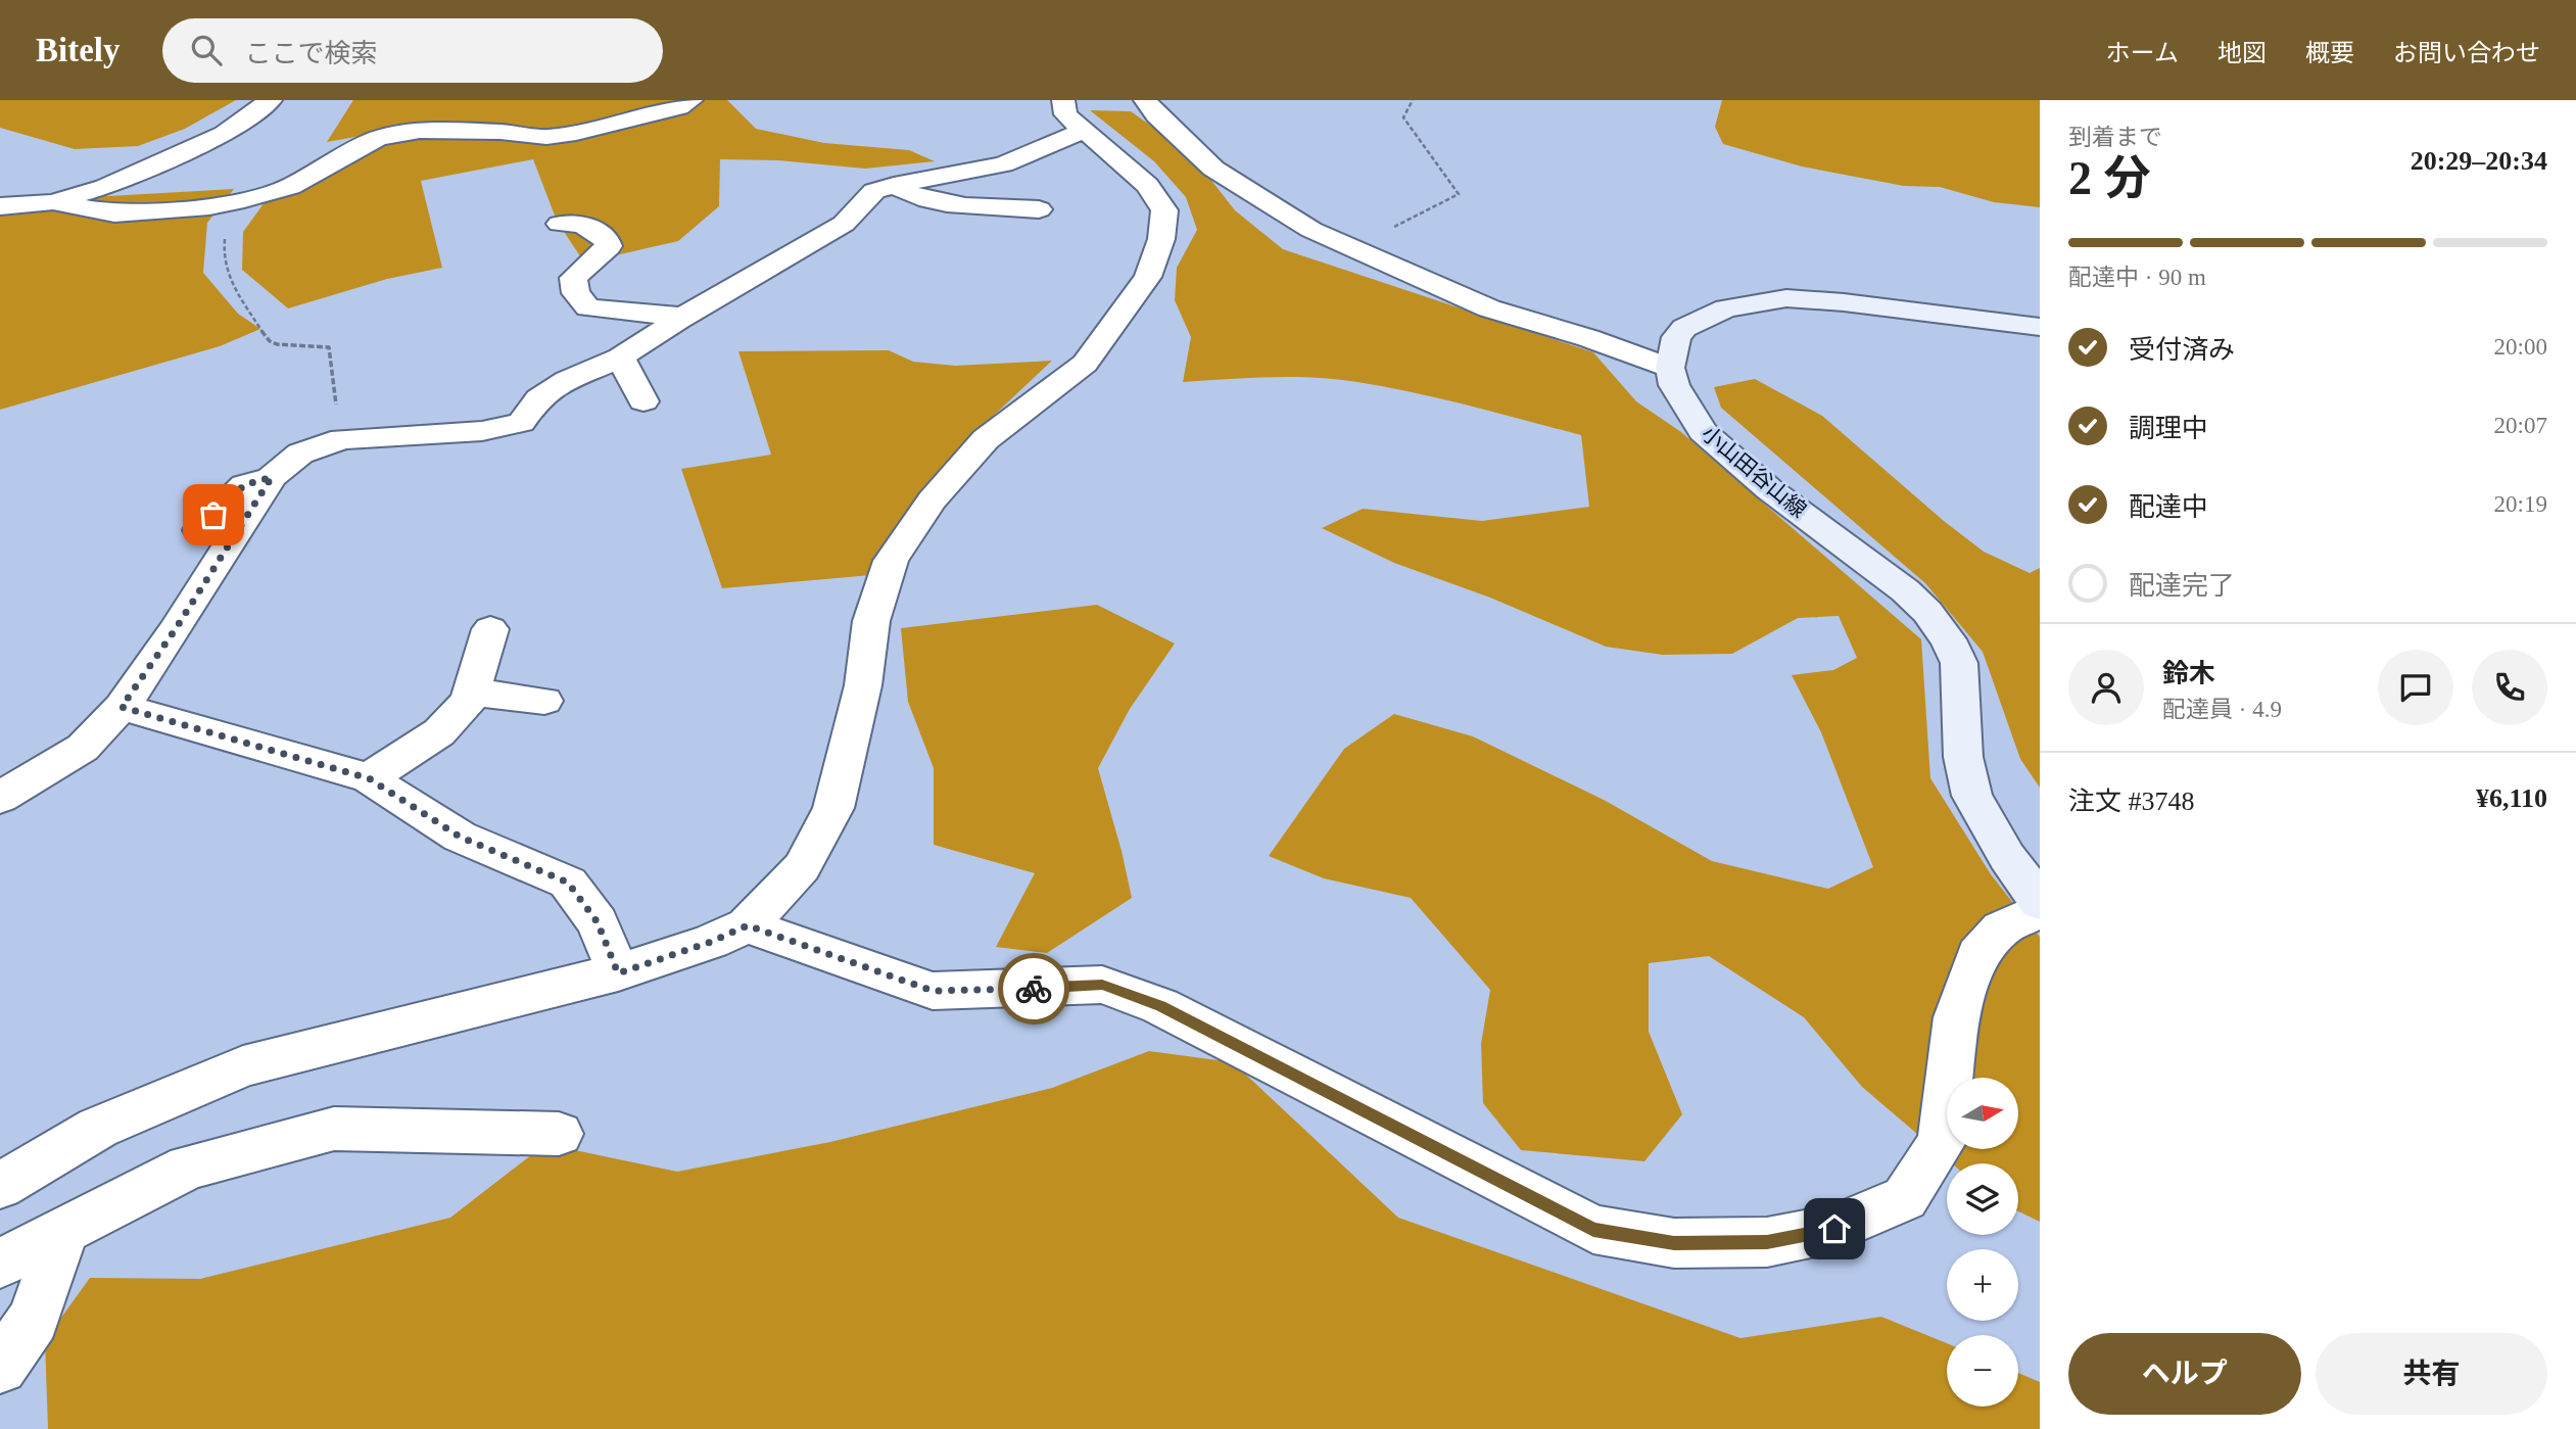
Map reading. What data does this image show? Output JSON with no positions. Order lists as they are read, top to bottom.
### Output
{
  "streets": {
    "main road": ["小山田谷山線"]
  },
  "north": "right",
  "page": {
    "header": "Bitely",
    "search": "ここで検索",
    "nav": [
      "ホーム",
      "地図",
      "概要",
      "お問い合わせ"
    ],
    "heading": ["2 分", "到着まで", "20:29–20:34"],
    "panel": [
      "鈴木",
      "配達員 · 4.9",
      "注文 #3748",
      "¥6,110"
    ],
    "bar": "配達中 · 90 m",
    "list": [
      ["受付済み", "20:00"],
      ["調理中", "20:07"],
      ["配達中", "20:19"],
      "配達完了"
    ],
    "map_buttons": ["+", "−"],
    "buttons": ["ヘルプ", "共有"]
  }
}
